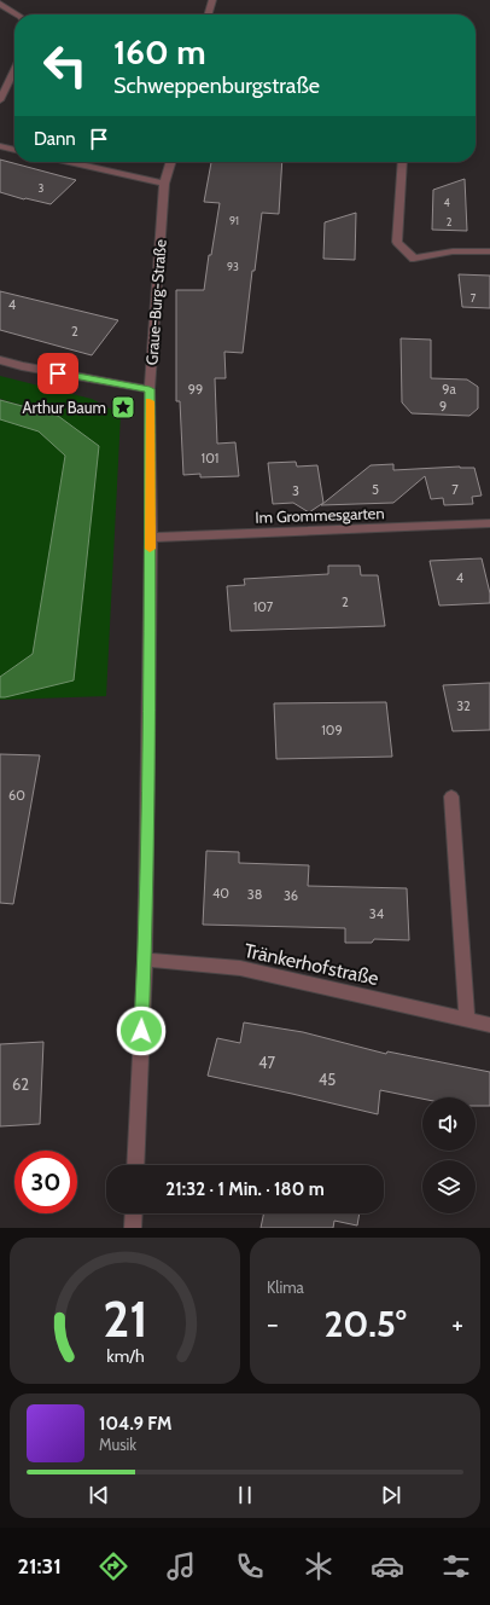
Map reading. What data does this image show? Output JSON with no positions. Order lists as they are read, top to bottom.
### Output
{
  "streets": {
    "street": ["Graue-Burg-Straße", "Im Grommesgarten", "Tränkerhofstraße"]
  },
  "crossings": [
    ["Graue-Burg-Straße", "Im Grommesgarten"],
    ["Graue-Burg-Straße", "Tränkerhofstraße"]
  ],
  "places": {
    "place": ["Arthur Baum"]
  },
  "house_numbers": [
    "3",
    "4",
    "91",
    "2",
    "93",
    "7",
    "4",
    "2",
    "99",
    "9a",
    "9",
    "101",
    "5",
    "7",
    "3",
    "4",
    "2",
    "107",
    "32",
    "109",
    "60",
    "40",
    "38",
    "36",
    "34",
    "47",
    "45",
    "62"
  ],
  "page": {
    "turn": ["160 m", "Schweppenburgstraße"],
    "then": "Dann",
    "limit": "30",
    "trip": "21:32 · 1 Min. · 180 m",
    "tile": "Klima",
    "heat": ["−", "20.5°", "+"],
    "song": ["104.9 FM", "Musik"],
    "tabs": "21:31",
    "gauge": ["21", "km/h"]
  }
}
